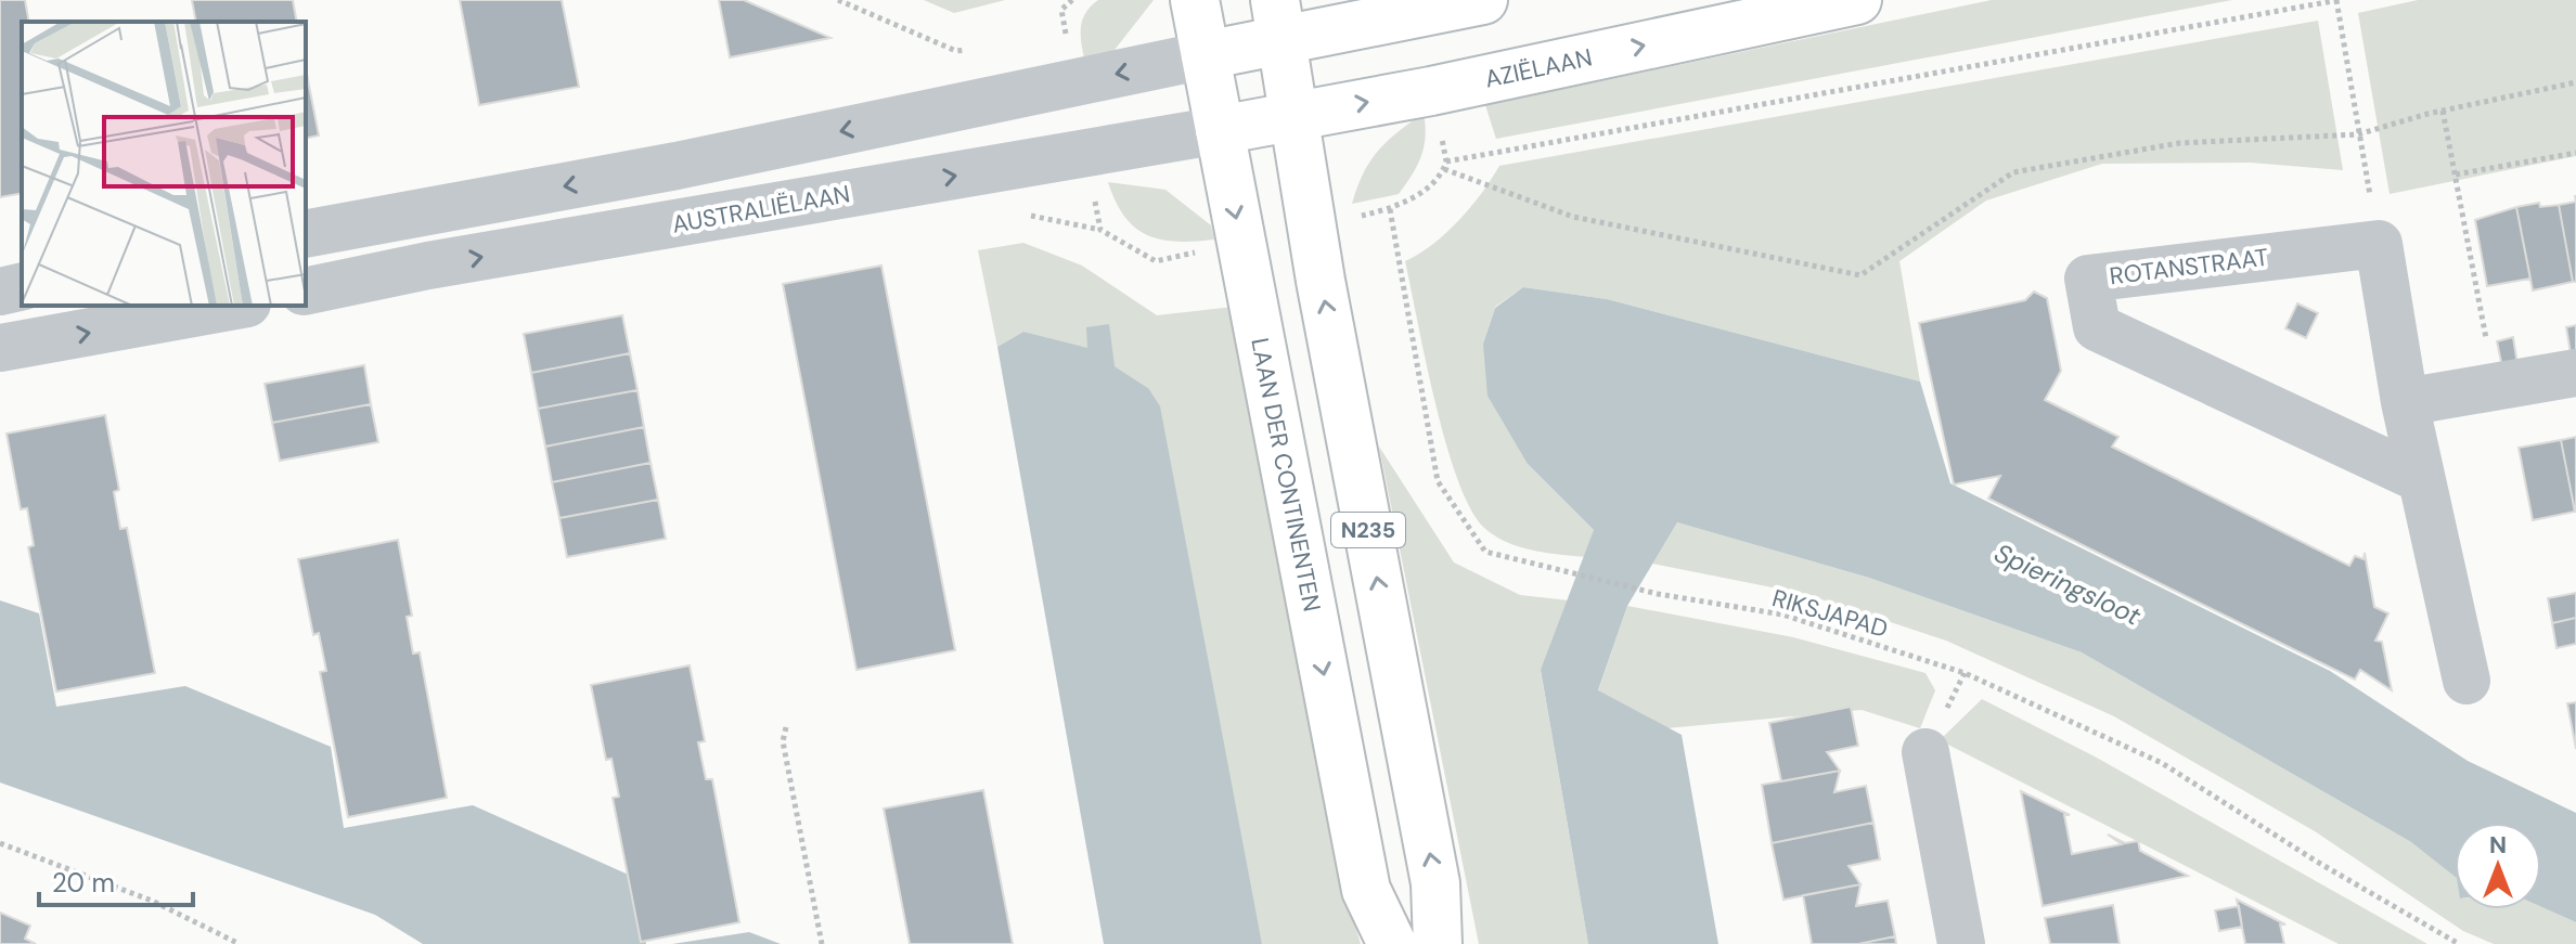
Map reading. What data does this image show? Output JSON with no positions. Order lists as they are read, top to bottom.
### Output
{
  "streets": {
    "main road": ["AZIËLAAN", "LAAN DER CONTINENTEN", "N235"],
    "street": ["AUSTRALIËLAAN", "ROTANSTRAAT"],
    "path": ["RIKSJAPAD"]
  },
  "crossings": [
    ["AZIËLAAN", "AUSTRALIËLAAN"],
    ["AZIËLAAN", "LAAN DER CONTINENTEN"],
    ["AZIËLAAN", "N235"],
    ["AUSTRALIËLAAN", "LAAN DER CONTINENTEN"]
  ],
  "water": ["Spieringsloot"],
  "scale_bar": "20 m",
  "north": "top"
}
